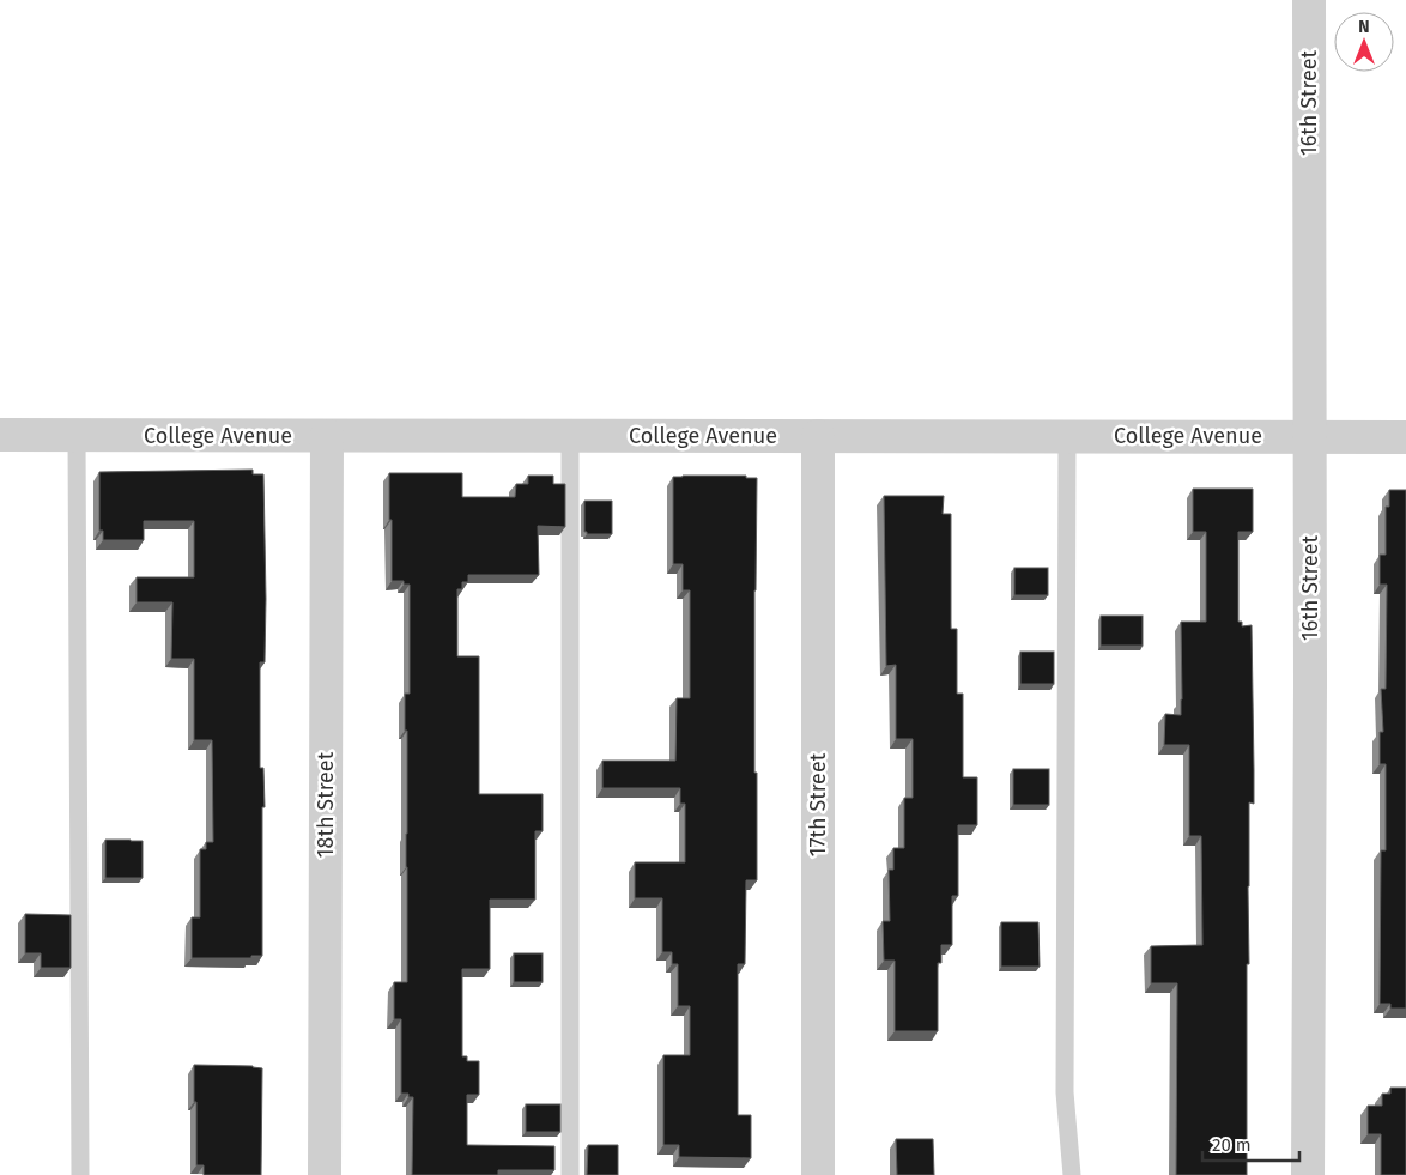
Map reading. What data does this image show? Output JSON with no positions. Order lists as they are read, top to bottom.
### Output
{
  "streets": {
    "street": [
      "16th Street",
      "College Avenue",
      "18th Street",
      "17th Street"
    ]
  },
  "crossings": [
    ["16th Street", "College Avenue"],
    ["College Avenue", "18th Street"],
    ["College Avenue", "17th Street"]
  ],
  "scale_bar": "20 m",
  "north": "top"
}
